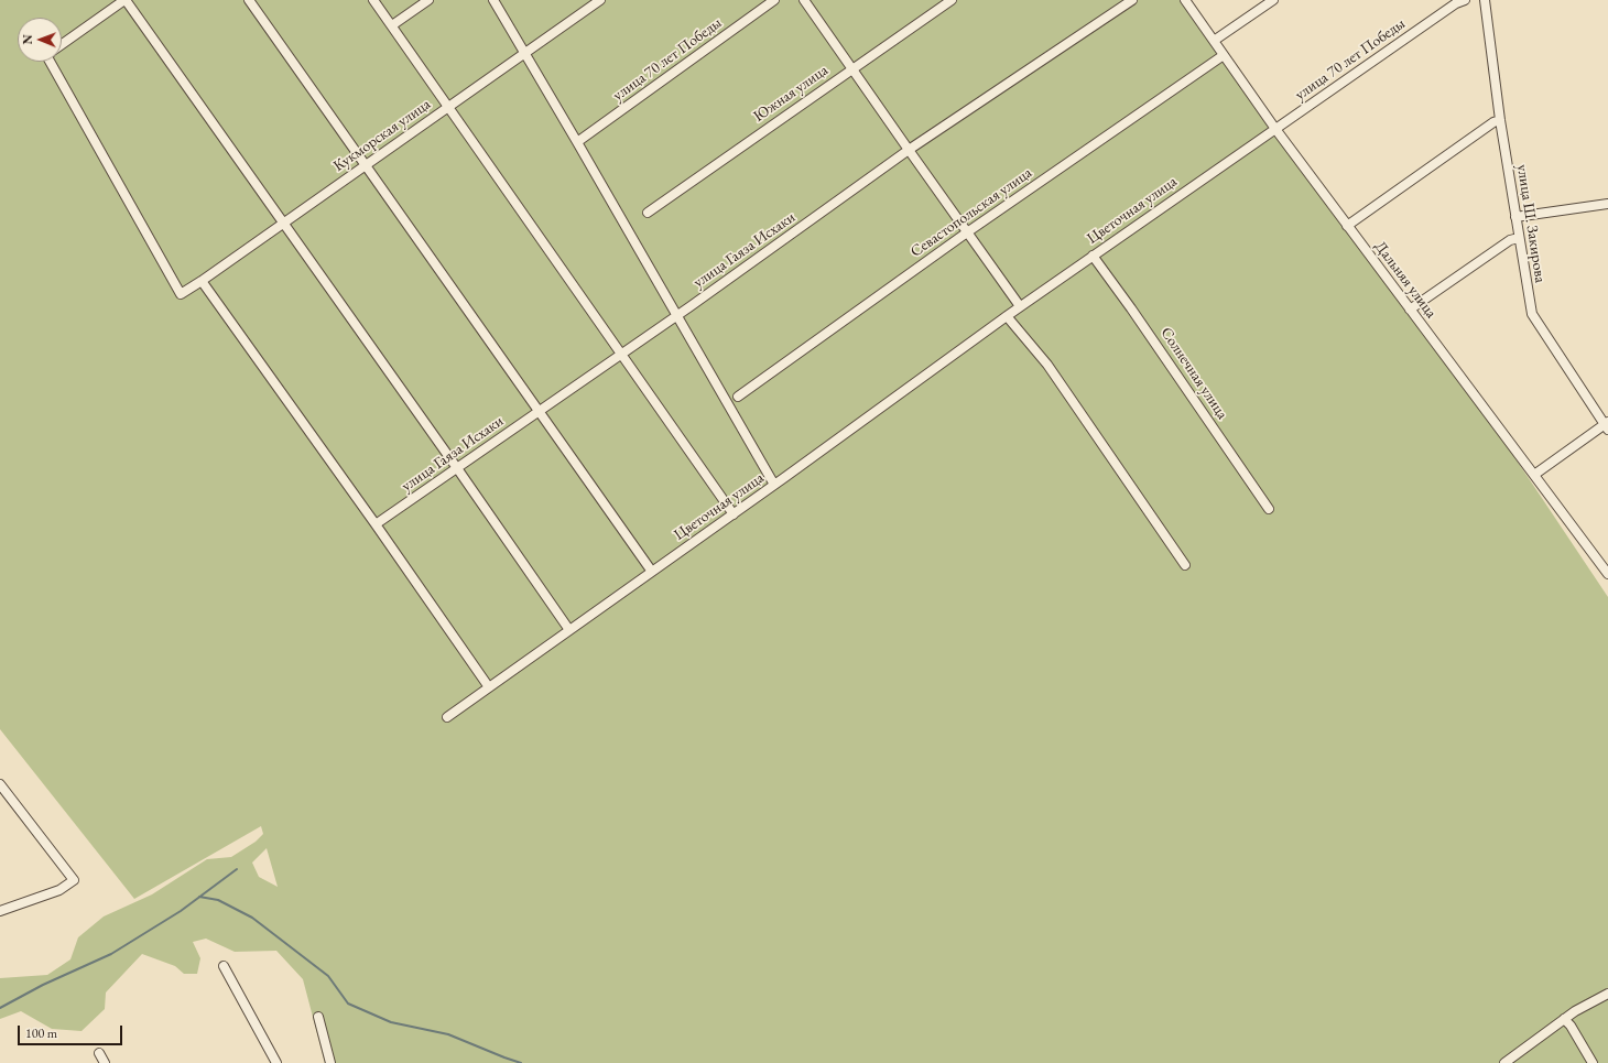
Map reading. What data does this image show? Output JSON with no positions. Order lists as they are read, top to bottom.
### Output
{
  "streets": {
    "street": [
      "улица 70 лет Победы",
      "Южная улица",
      "Кукморская улица",
      "Цветочная улица",
      "Севастопольская улица",
      "улица Ш. Закирова",
      "улица Гаяза Исхаки",
      "Дальняя улица",
      "Солнечная улица"
    ]
  },
  "crossings": [
    ["улица 70 лет Победы", "Цветочная улица"],
    ["улица 70 лет Победы", "Дальняя улица"],
    ["Цветочная улица", "Дальняя улица"],
    ["Цветочная улица", "Солнечная улица"],
    ["Севастопольская улица", "Дальняя улица"]
  ],
  "scale_bar": "100 m",
  "north": "left"
}
